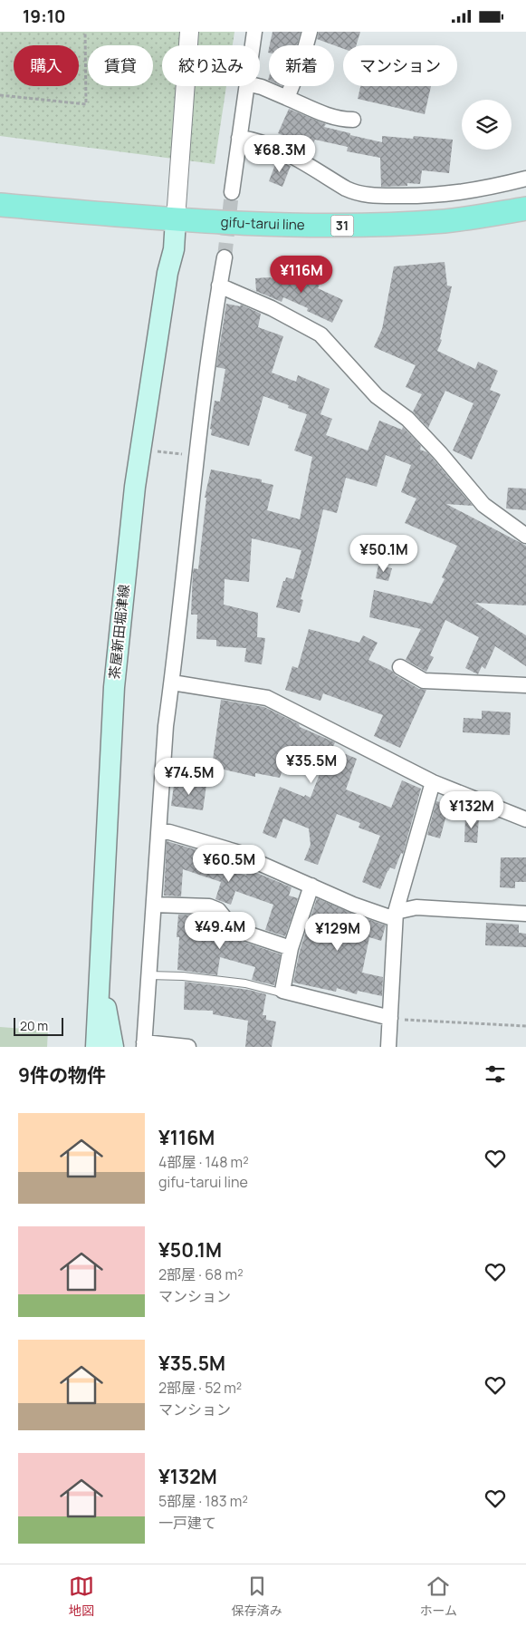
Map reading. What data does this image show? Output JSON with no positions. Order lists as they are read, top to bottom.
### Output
{
  "streets": {
    "main road": ["gifu-tarui line", "31", "茶屋新田堀津線"]
  },
  "crossings": [
    ["gifu-tarui line", "茶屋新田堀津線"]
  ],
  "scale_bar": "20 m",
  "page": {
    "status": "19:10",
    "chip": [
      "購入",
      "賃貸",
      "絞り込み",
      "新着",
      "マンション"
    ],
    "price": [
      "¥68.3M",
      "¥116M",
      "¥50.1M",
      "¥35.5M",
      "¥74.5M",
      "¥132M",
      "¥60.5M",
      "¥49.4M",
      "¥129M"
    ],
    "scale": "20 m",
    "heading": "9件の物件",
    "list": [
      {
        "name": "¥116M",
        "note": "4部屋 · 148 m² · gifu-tarui line"
      },
      {
        "name": "¥50.1M",
        "note": "2部屋 · 68 m² · マンション"
      },
      {
        "name": "¥35.5M",
        "note": "2部屋 · 52 m² · マンション"
      },
      {
        "name": "¥132M",
        "note": "5部屋 · 183 m² · 一戸建て"
      }
    ],
    "tabs": ["地図", "保存済み", "ホーム"]
  }
}
